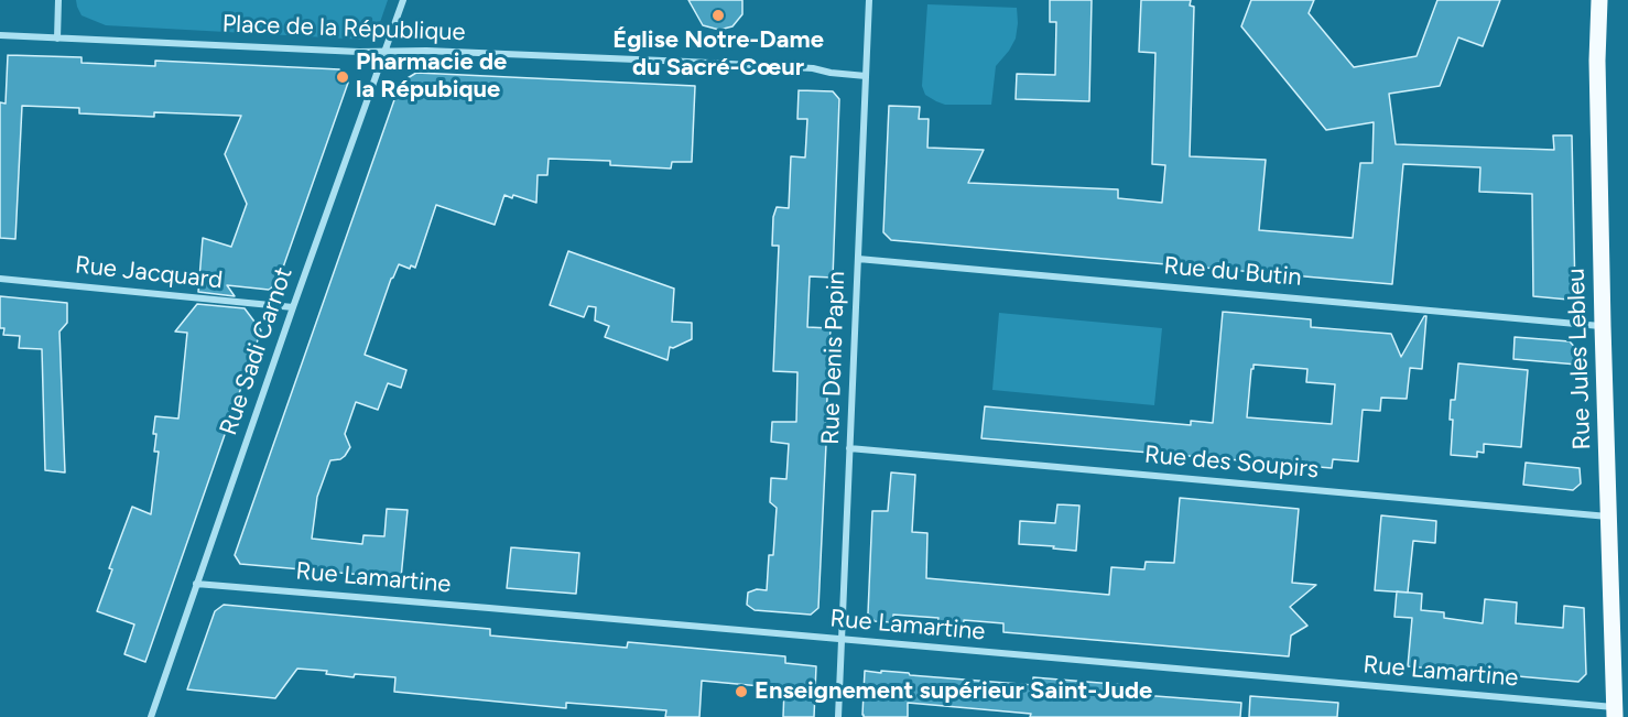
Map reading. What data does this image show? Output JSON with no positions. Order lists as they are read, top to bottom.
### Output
{
  "streets": {
    "main road": ["Rue Jules Lebleu"],
    "street": [
      "Place de la République",
      "Rue du Butin",
      "Rue Jacquard",
      "Rue Sadi Carnot",
      "Rue Denis Papin",
      "Rue des Soupirs",
      "Rue Lamartine"
    ]
  },
  "crossings": [
    ["Place de la République", "Rue Sadi Carnot"],
    ["Place de la République", "Rue Denis Papin"],
    ["Rue du Butin", "Rue Denis Papin"],
    ["Rue du Butin", "Rue Jules Lebleu"],
    ["Rue Jacquard", "Rue Sadi Carnot"],
    ["Rue Sadi Carnot", "Rue Lamartine"],
    ["Rue Denis Papin", "Rue des Soupirs"],
    ["Rue Denis Papin", "Rue Lamartine"],
    ["Rue Jules Lebleu", "Rue des Soupirs"],
    ["Rue Jules Lebleu", "Rue Lamartine"]
  ],
  "places": ["Église Notre-Dame du Sacré-Cœur", "Pharmacie de la Répubique", "Enseignement supérieur Saint-Jude"]
}
